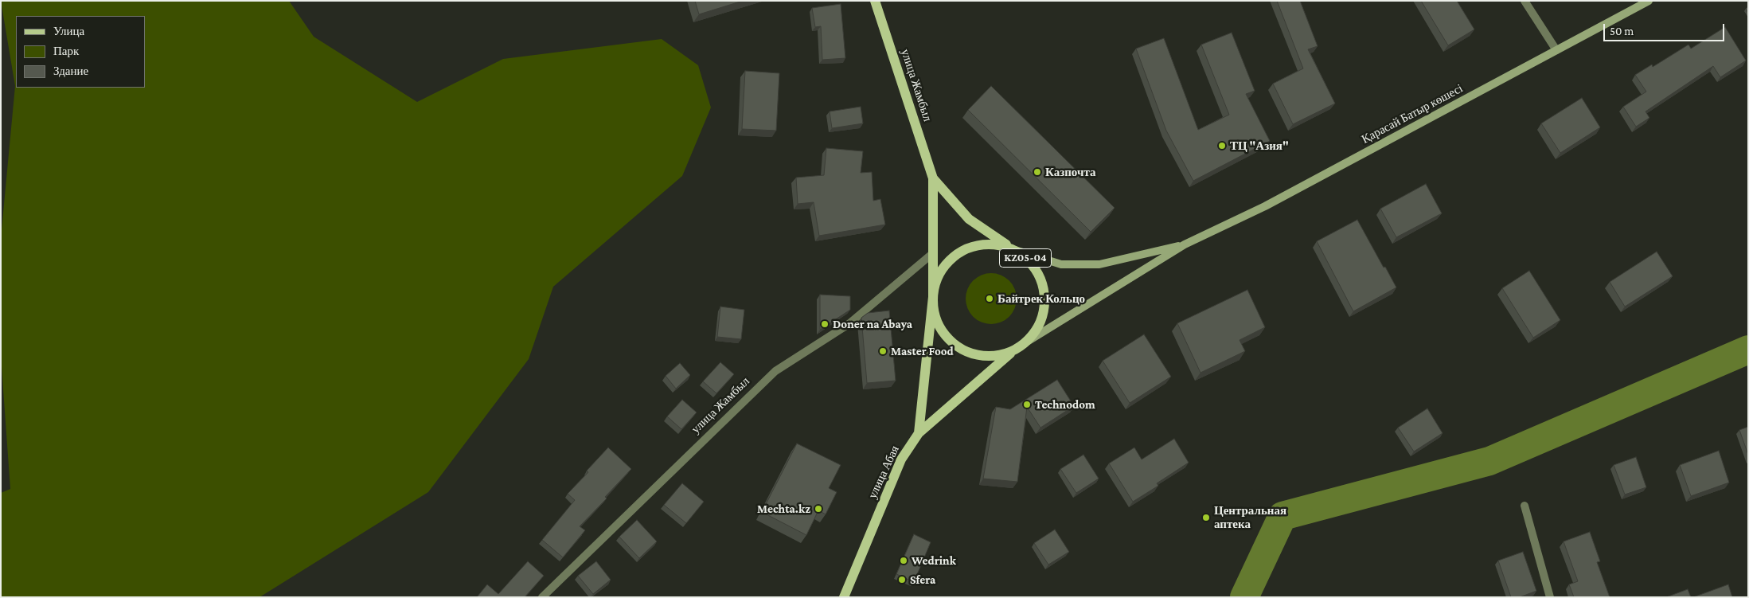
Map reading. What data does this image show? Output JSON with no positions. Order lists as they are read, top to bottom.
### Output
{
  "streets": {
    "main road": [
      "улица Жамбыл",
      "Қарасай Батыр көшесі",
      "KZ05-04",
      "улица Абая"
    ]
  },
  "crossings": [
    ["улица Жамбыл", "KZ05-04"],
    ["улица Жамбыл", "улица Абая"],
    ["KZ05-04", "улица Абая"]
  ],
  "places": [
    "ТЦ \"Азия\"",
    "Казпочта",
    "Байтрек Кольцо",
    "Doner na Abaya",
    "Master Food",
    "Technodom",
    "Mechta.kz",
    "Центральная аптека",
    "Wedrink",
    "Sfera"
  ],
  "legend": ["Улица", "Парк", "Здание"],
  "scale_bar": "50 m"
}
